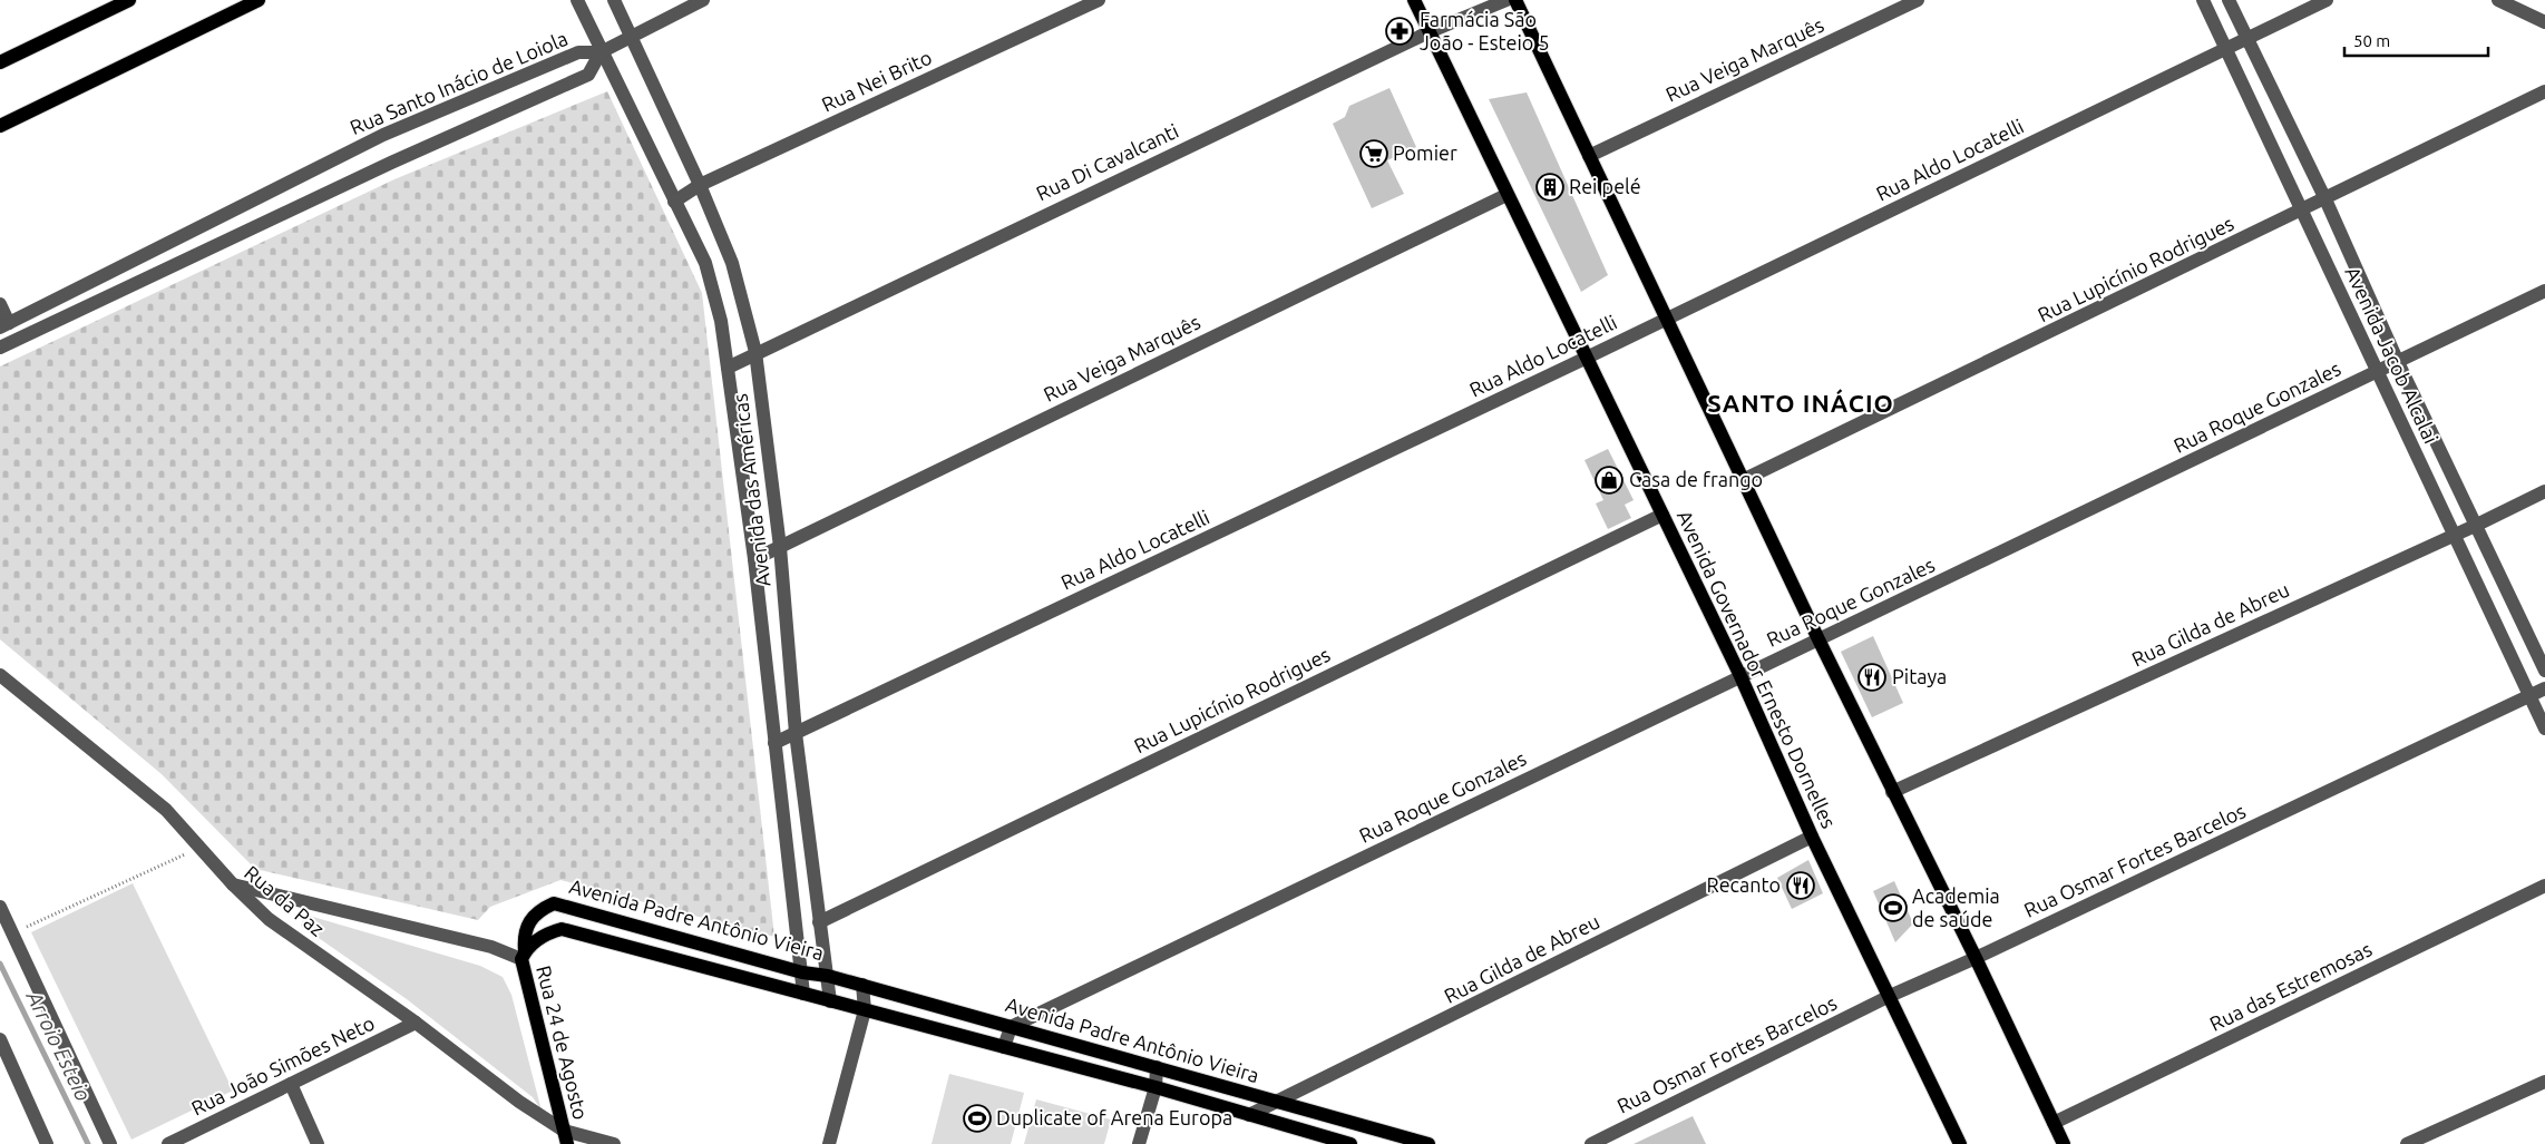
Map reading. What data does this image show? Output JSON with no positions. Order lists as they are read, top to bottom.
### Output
{
  "streets": {
    "main road": ["Avenida Governador Ernesto Dornelles", "Avenida Padre Antônio Vieira", "Rua 24 de Agosto"],
    "street": [
      "Rua Veiga Marquês",
      "Rua Nei Brito",
      "Rua Santo Inácio de Loiola",
      "Rua Aldo Locatelli",
      "Rua Di Cavalcanti",
      "Rua Lupicínio Rodrigues",
      "Avenida Jacob Alcalai",
      "Rua Roque Gonzales",
      "Avenida das Américas",
      "Rua Gilda de Abreu",
      "Rua Osmar Fortes Barcelos",
      "Rua da Paz",
      "Rua das Estremosas",
      "Rua João Simões Neto"
    ]
  },
  "crossings": [
    ["Rua Veiga Marquês", "Avenida das Américas"],
    ["Rua Veiga Marquês", "Avenida Governador Ernesto Dornelles"],
    ["Rua Nei Brito", "Avenida das Américas"],
    ["Rua Santo Inácio de Loiola", "Avenida das Américas"],
    ["Rua Aldo Locatelli", "Avenida Jacob Alcalai"],
    ["Rua Aldo Locatelli", "Avenida das Américas"],
    ["Rua Aldo Locatelli", "Avenida Governador Ernesto Dornelles"],
    ["Rua Di Cavalcanti", "Avenida das Américas"],
    ["Rua Di Cavalcanti", "Avenida Governador Ernesto Dornelles"],
    ["Rua Lupicínio Rodrigues", "Avenida Jacob Alcalai"],
    ["Rua Lupicínio Rodrigues", "Avenida das Américas"],
    ["Rua Lupicínio Rodrigues", "Avenida Governador Ernesto Dornelles"],
    ["Avenida Jacob Alcalai", "Rua Roque Gonzales"],
    ["Avenida Jacob Alcalai", "Rua Gilda de Abreu"],
    ["Avenida Jacob Alcalai", "Rua Osmar Fortes Barcelos"],
    ["Rua Roque Gonzales", "Avenida Governador Ernesto Dornelles"],
    ["Rua Roque Gonzales", "Avenida Padre Antônio Vieira"],
    ["Avenida das Américas", "Avenida Padre Antônio Vieira"],
    ["Rua Gilda de Abreu", "Avenida Governador Ernesto Dornelles"],
    ["Rua Gilda de Abreu", "Avenida Padre Antônio Vieira"],
    ["Avenida Governador Ernesto Dornelles", "Rua Osmar Fortes Barcelos"],
    ["Rua da Paz", "Rua 24 de Agosto"],
    ["Rua da Paz", "Rua João Simões Neto"],
    ["Avenida Padre Antônio Vieira", "Rua 24 de Agosto"]
  ],
  "districts": ["SANTO INÁCIO"],
  "water": ["Arroio Esteio"],
  "places": {
    "pharmacy": ["Farmácia São João - Esteio 5"],
    "supermarket": ["Pomier"],
    "building": ["Rei pelé"],
    "shop": ["Casa de frango"],
    "restaurant": ["Pitaya", "Recanto"],
    "sports": ["Academia de saúde", "Duplicate of Arena Europa"]
  },
  "scale_bar": "50 m"
}
